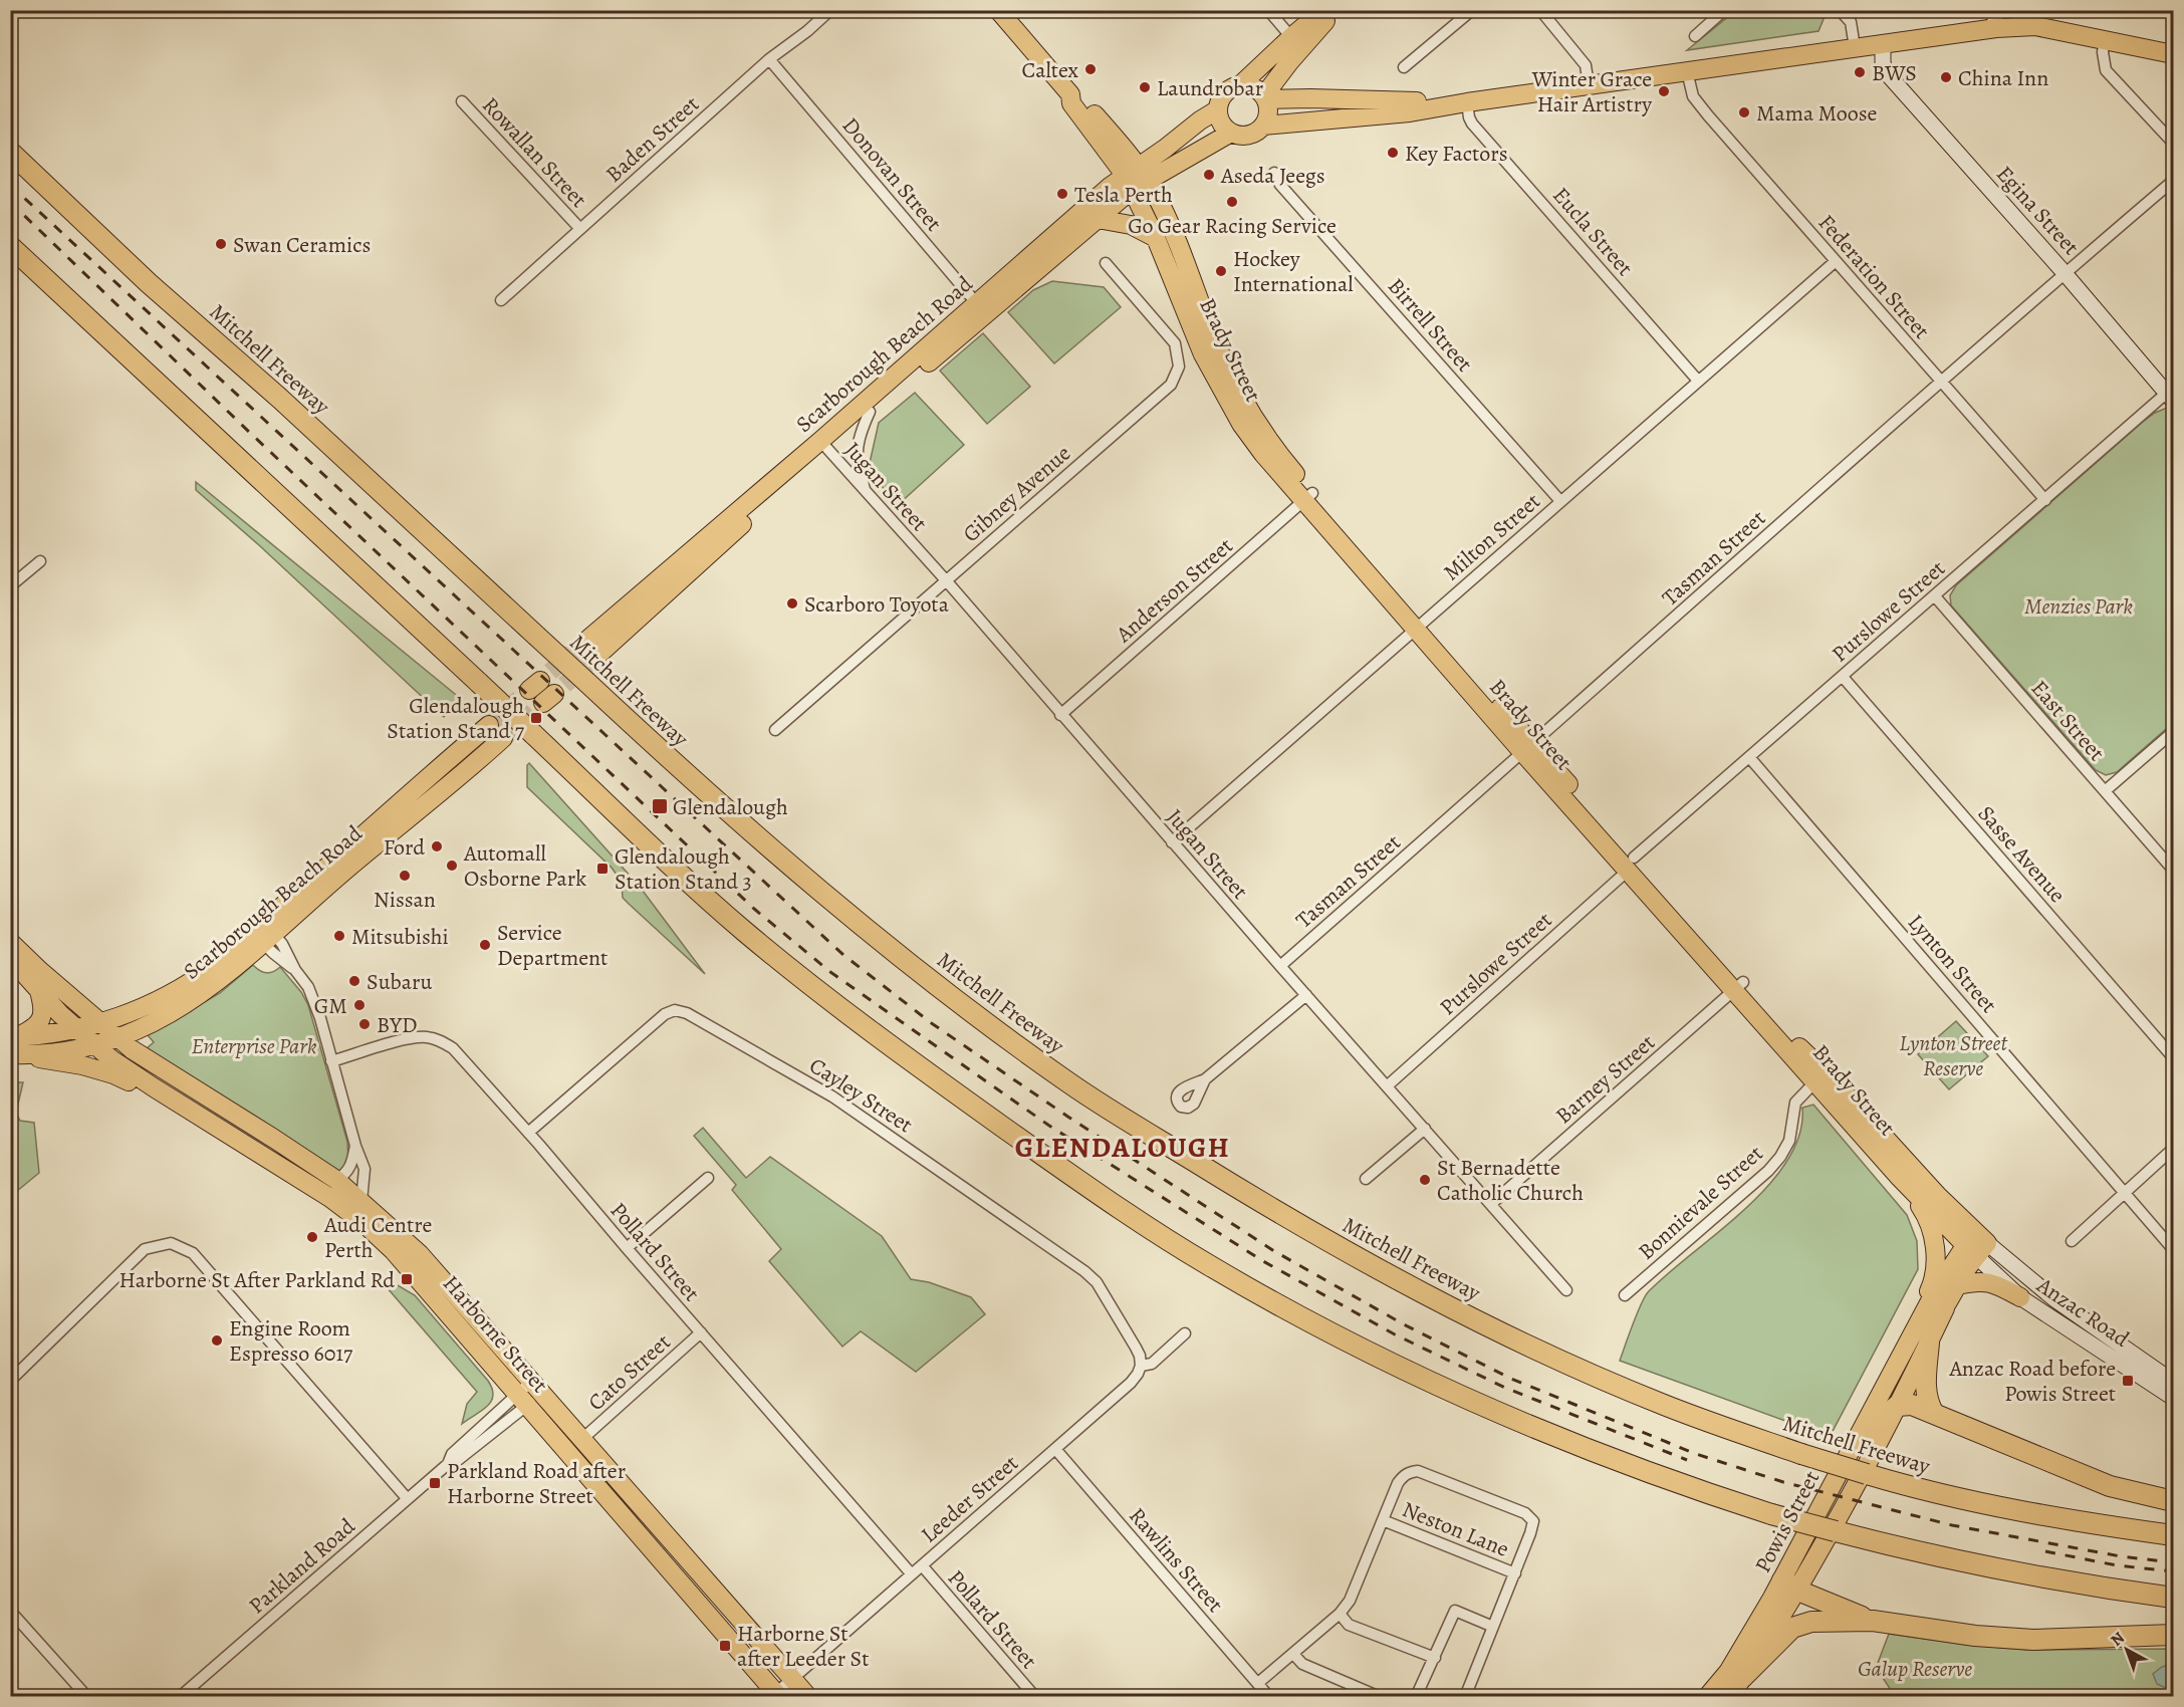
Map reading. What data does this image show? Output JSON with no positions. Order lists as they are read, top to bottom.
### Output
{
  "streets": {
    "highway": ["Mitchell Freeway"],
    "main road": [
      "Egina Street",
      "Brady Street",
      "Scarborough Beach Road",
      "Anzac Road",
      "Harborne Street",
      "Powis Street"
    ],
    "street": [
      "Baden Street",
      "Rowallan Street",
      "Donovan Street",
      "Eucla Street",
      "Federation Street",
      "Birrell Street",
      "Jugan Street",
      "Gibney Avenue",
      "Milton Street",
      "Tasman Street",
      "Anderson Street",
      "Purslowe Street",
      "East Street",
      "Sasse Avenue",
      "Lynton Street",
      "Barney Street",
      "Cayley Street",
      "Bonnievale Street",
      "Pollard Street",
      "Cato Street",
      "Leeder Street",
      "Neston Lane",
      "Rawlins Street",
      "Parkland Road"
    ]
  },
  "crossings": [
    ["Baden Street", "Rowallan Street"],
    ["Baden Street", "Donovan Street"],
    ["Donovan Street", "Scarborough Beach Road"],
    ["Egina Street", "Tasman Street"],
    ["Egina Street", "Purslowe Street"],
    ["Eucla Street", "Milton Street"],
    ["Federation Street", "Milton Street"],
    ["Federation Street", "Tasman Street"],
    ["Federation Street", "Purslowe Street"],
    ["Birrell Street", "Milton Street"],
    ["Brady Street", "Scarborough Beach Road"],
    ["Brady Street", "Milton Street"],
    ["Brady Street", "Tasman Street"],
    ["Brady Street", "Anderson Street"],
    ["Brady Street", "Purslowe Street"],
    ["Brady Street", "Barney Street"],
    ["Brady Street", "Bonnievale Street"],
    ["Brady Street", "Anzac Road"],
    ["Brady Street", "Powis Street"],
    ["Scarborough Beach Road", "Jugan Street"],
    ["Scarborough Beach Road", "Harborne Street"],
    ["Jugan Street", "Gibney Avenue"],
    ["Jugan Street", "Milton Street"],
    ["Jugan Street", "Tasman Street"],
    ["Jugan Street", "Anderson Street"],
    ["Jugan Street", "Purslowe Street"],
    ["Jugan Street", "Barney Street"],
    ["Purslowe Street", "East Street"],
    ["Purslowe Street", "Sasse Avenue"],
    ["Purslowe Street", "Lynton Street"],
    ["Cayley Street", "Pollard Street"],
    ["Cayley Street", "Leeder Street"],
    ["Pollard Street", "Cato Street"],
    ["Pollard Street", "Leeder Street"],
    ["Anzac Road", "Powis Street"],
    ["Harborne Street", "Cato Street"],
    ["Harborne Street", "Leeder Street"],
    ["Harborne Street", "Parkland Road"],
    ["Leeder Street", "Rawlins Street"]
  ],
  "districts": ["GLENDALOUGH"],
  "parks": [
    "Menzies Park",
    "Lynton Street Reserve",
    "Enterprise Park",
    "Galup Reserve"
  ],
  "places": {
    "other": [
      "Caltex",
      "BWS",
      "China Inn",
      "Laundrobar",
      "Winter Grace Hair Artistry",
      "Mama Moose",
      "Key Factors",
      "Aseda Jeegs",
      "Tesla Perth",
      "Go Gear Racing Service",
      "Swan Ceramics",
      "Hockey International",
      "Scarboro Toyota",
      "Ford",
      "Automall Osborne Park",
      "Nissan",
      "Mitsubishi",
      "Service Department",
      "Subaru",
      "GM",
      "BYD",
      "St Bernadette Catholic Church",
      "Audi Centre Perth",
      "Engine Room Espresso 6017"
    ],
    "transit": [
      "Glendalough Station Stand 7",
      "Glendalough",
      "Glendalough Station Stand 3",
      "Harborne St After Parkland Rd",
      "Anzac Road before Powis Street",
      "Parkland Road after Harborne Street",
      "Harborne St after Leeder St"
    ]
  },
  "north": "top left"
}
